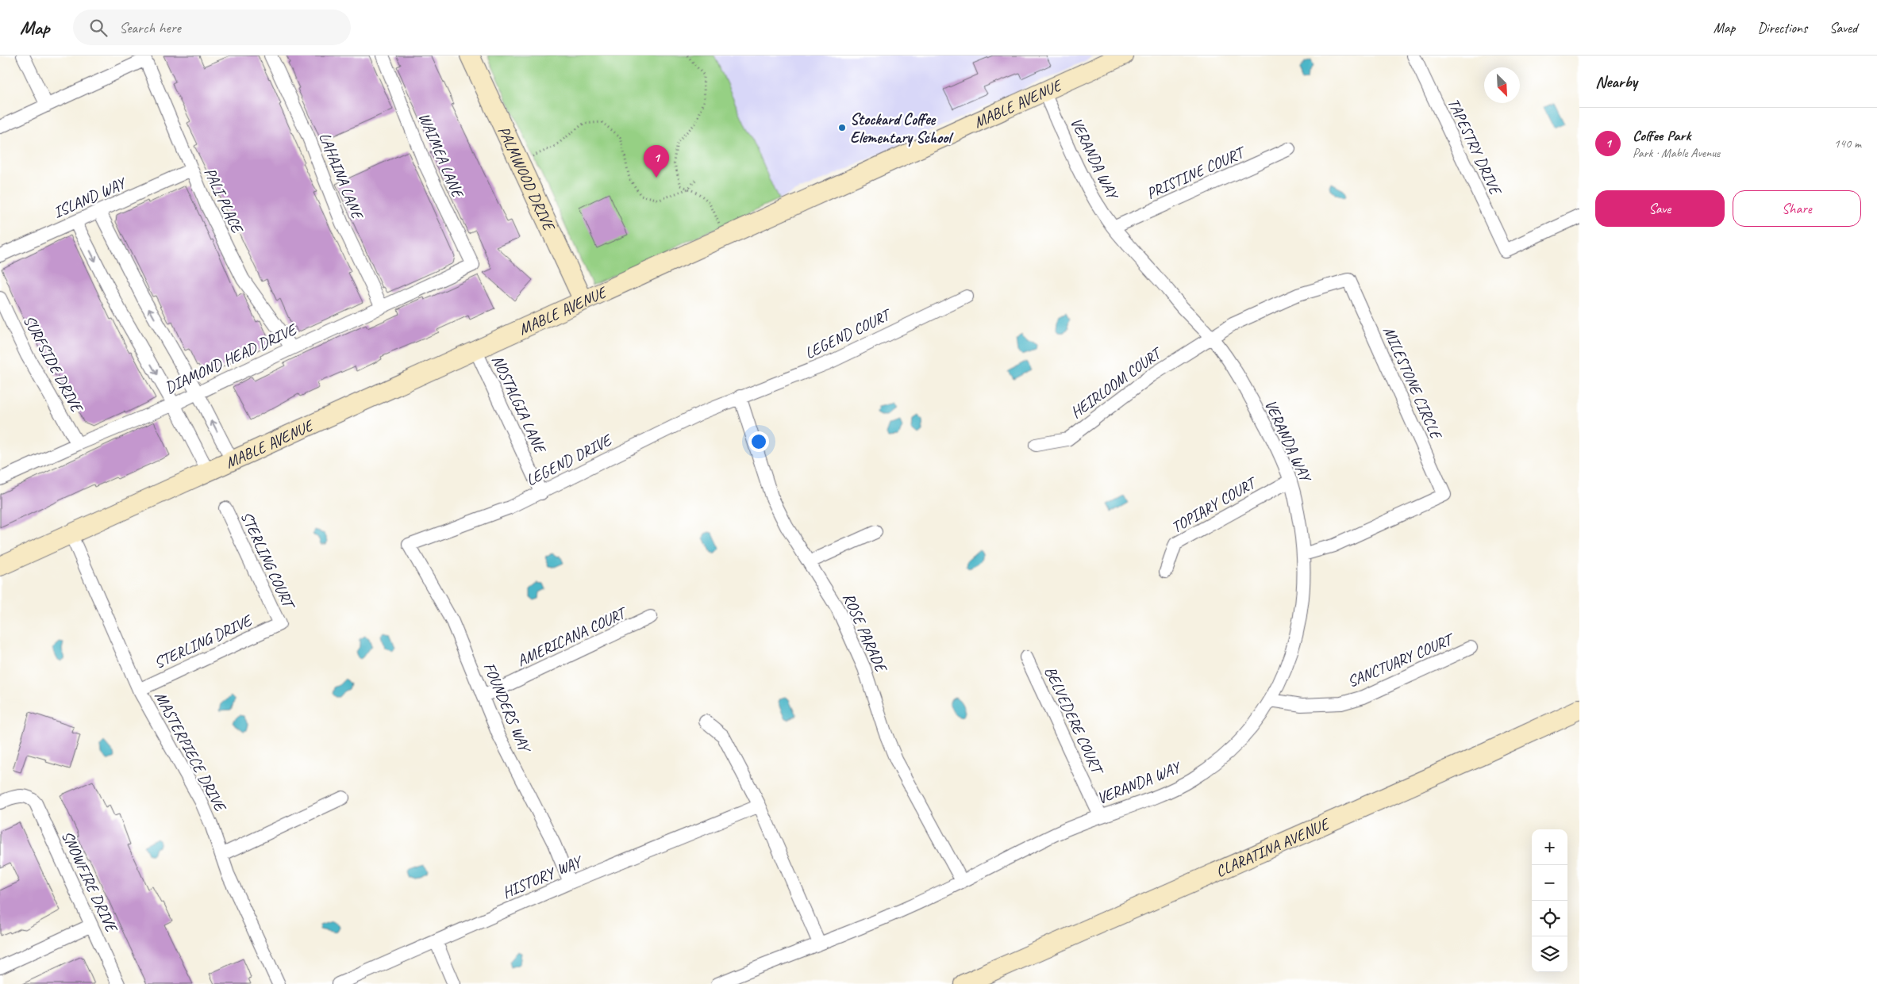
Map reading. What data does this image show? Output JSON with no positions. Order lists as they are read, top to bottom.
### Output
{
  "streets": {
    "street": [
      "MABLE AVENUE",
      "TAPESTRY DRIVE",
      "WAIMEA LANE",
      "VERANDA WAY",
      "PRISTINE COURT",
      "LAHAINA LANE",
      "PALMWOOD DRIVE",
      "ISLAND WAY",
      "PALI PLACE",
      "LEGEND COURT",
      "DIAMOND HEAD DRIVE",
      "SURFSIDE DRIVE",
      "MILESTONE CIRCLE",
      "HEIRLOOM COURT",
      "NOSTALGIA LANE",
      "LEGEND DRIVE",
      "TOPIARY COURT",
      "STERLING COURT",
      "ROSE PARADE",
      "AMERICANA COURT",
      "STERLING DRIVE",
      "SANCTUARY COURT",
      "FOUNDERS WAY",
      "BELVEDERE COURT",
      "MASTERPIECE DRIVE",
      "CLARATINA AVENUE",
      "HISTORY WAY",
      "SNOWFIRE DRIVE"
    ]
  },
  "crossings": [
    ["MABLE AVENUE", "VERANDA WAY"],
    ["MABLE AVENUE", "PALMWOOD DRIVE"],
    ["MABLE AVENUE", "NOSTALGIA LANE"],
    ["MABLE AVENUE", "MASTERPIECE DRIVE"],
    ["WAIMEA LANE", "DIAMOND HEAD DRIVE"],
    ["VERANDA WAY", "PRISTINE COURT"],
    ["VERANDA WAY", "MILESTONE CIRCLE"],
    ["VERANDA WAY", "HEIRLOOM COURT"],
    ["VERANDA WAY", "TOPIARY COURT"],
    ["VERANDA WAY", "ROSE PARADE"],
    ["VERANDA WAY", "SANCTUARY COURT"],
    ["VERANDA WAY", "BELVEDERE COURT"],
    ["LAHAINA LANE", "DIAMOND HEAD DRIVE"],
    ["ISLAND WAY", "PALI PLACE"],
    ["PALI PLACE", "DIAMOND HEAD DRIVE"],
    ["LEGEND COURT", "LEGEND DRIVE"],
    ["LEGEND COURT", "ROSE PARADE"],
    ["DIAMOND HEAD DRIVE", "SURFSIDE DRIVE"],
    ["MILESTONE CIRCLE", "HEIRLOOM COURT"],
    ["NOSTALGIA LANE", "LEGEND DRIVE"],
    ["LEGEND DRIVE", "ROSE PARADE"],
    ["LEGEND DRIVE", "FOUNDERS WAY"],
    ["STERLING COURT", "STERLING DRIVE"],
    ["AMERICANA COURT", "FOUNDERS WAY"],
    ["STERLING DRIVE", "MASTERPIECE DRIVE"],
    ["FOUNDERS WAY", "HISTORY WAY"]
  ],
  "places": ["Stockard Coffee Elementary School"],
  "north": "bottom right",
  "page": {
    "header": "Map",
    "search": "Search here",
    "nav": ["Map", "Directions", "Saved"],
    "heading": "Nearby",
    "list": [
      {
        "mark": "1",
        "name": "Coffee Park",
        "note": "Park · Mable Avenue",
        "value": "140 m"
      }
    ],
    "pins": "1",
    "buttons": ["Save", "Share"],
    "map_buttons": ["+", "−"]
  }
}
